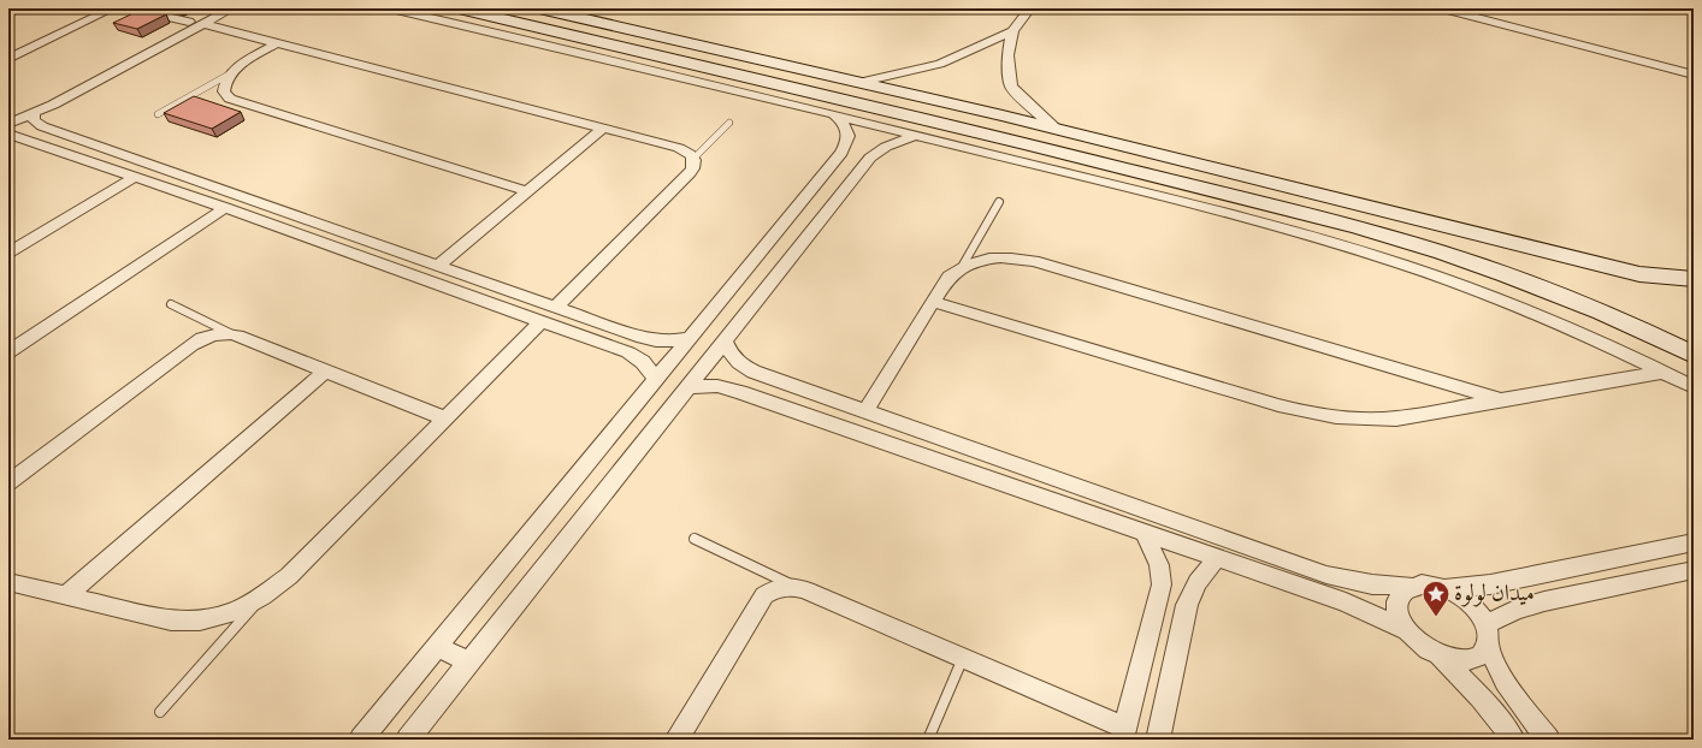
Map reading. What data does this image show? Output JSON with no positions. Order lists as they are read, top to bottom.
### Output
{
  "places": {
    "place": ["ميدان لولوة"]
  }
}
